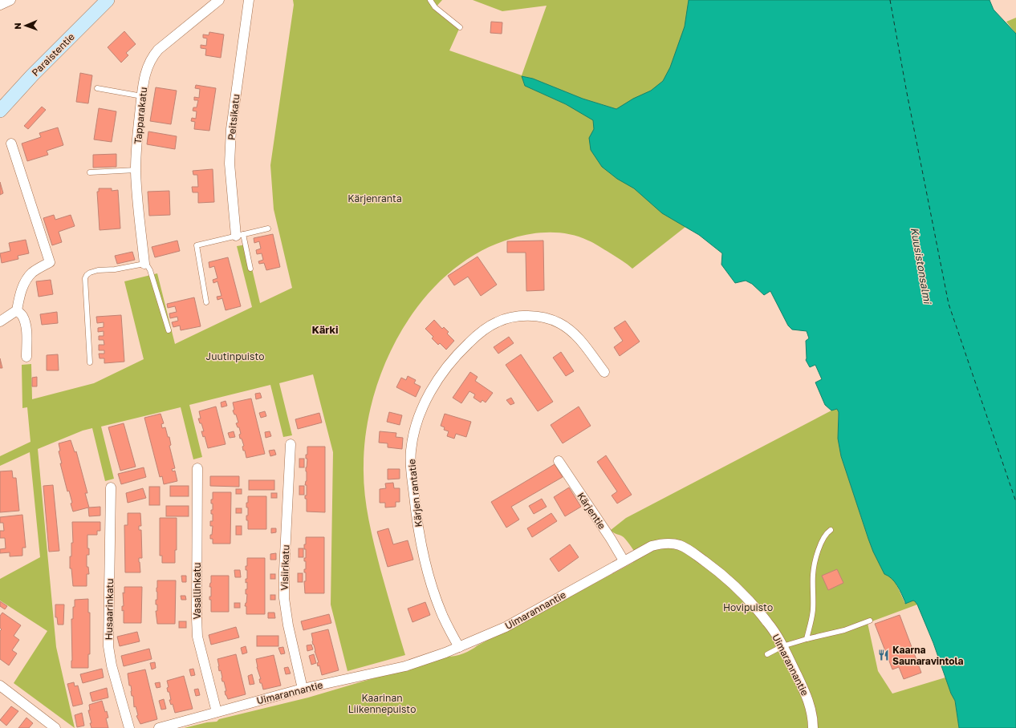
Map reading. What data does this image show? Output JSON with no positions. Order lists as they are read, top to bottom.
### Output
{
  "streets": {
    "main road": ["Paraistentie"],
    "street": [
      "Tapparakatu",
      "Peitsikatu",
      "Kärjen rantatie",
      "Kärjentie",
      "Visiirikatu",
      "Vasallinkatu",
      "Husaarinkatu",
      "Uimarannantie"
    ]
  },
  "crossings": [
    ["Kärjen rantatie", "Uimarannantie"],
    ["Kärjentie", "Uimarannantie"],
    ["Visiirikatu", "Uimarannantie"],
    ["Vasallinkatu", "Uimarannantie"]
  ],
  "districts": ["Kärki"],
  "water": ["Kuusistonsalmi"],
  "parks": [
    "Kärjenranta",
    "Juutinpuisto",
    "Hovipuisto",
    "Kaarinan Liikennepuisto"
  ],
  "places": {
    "restaurant": ["Kaarna Saunaravintola"]
  },
  "north": "left"
}
